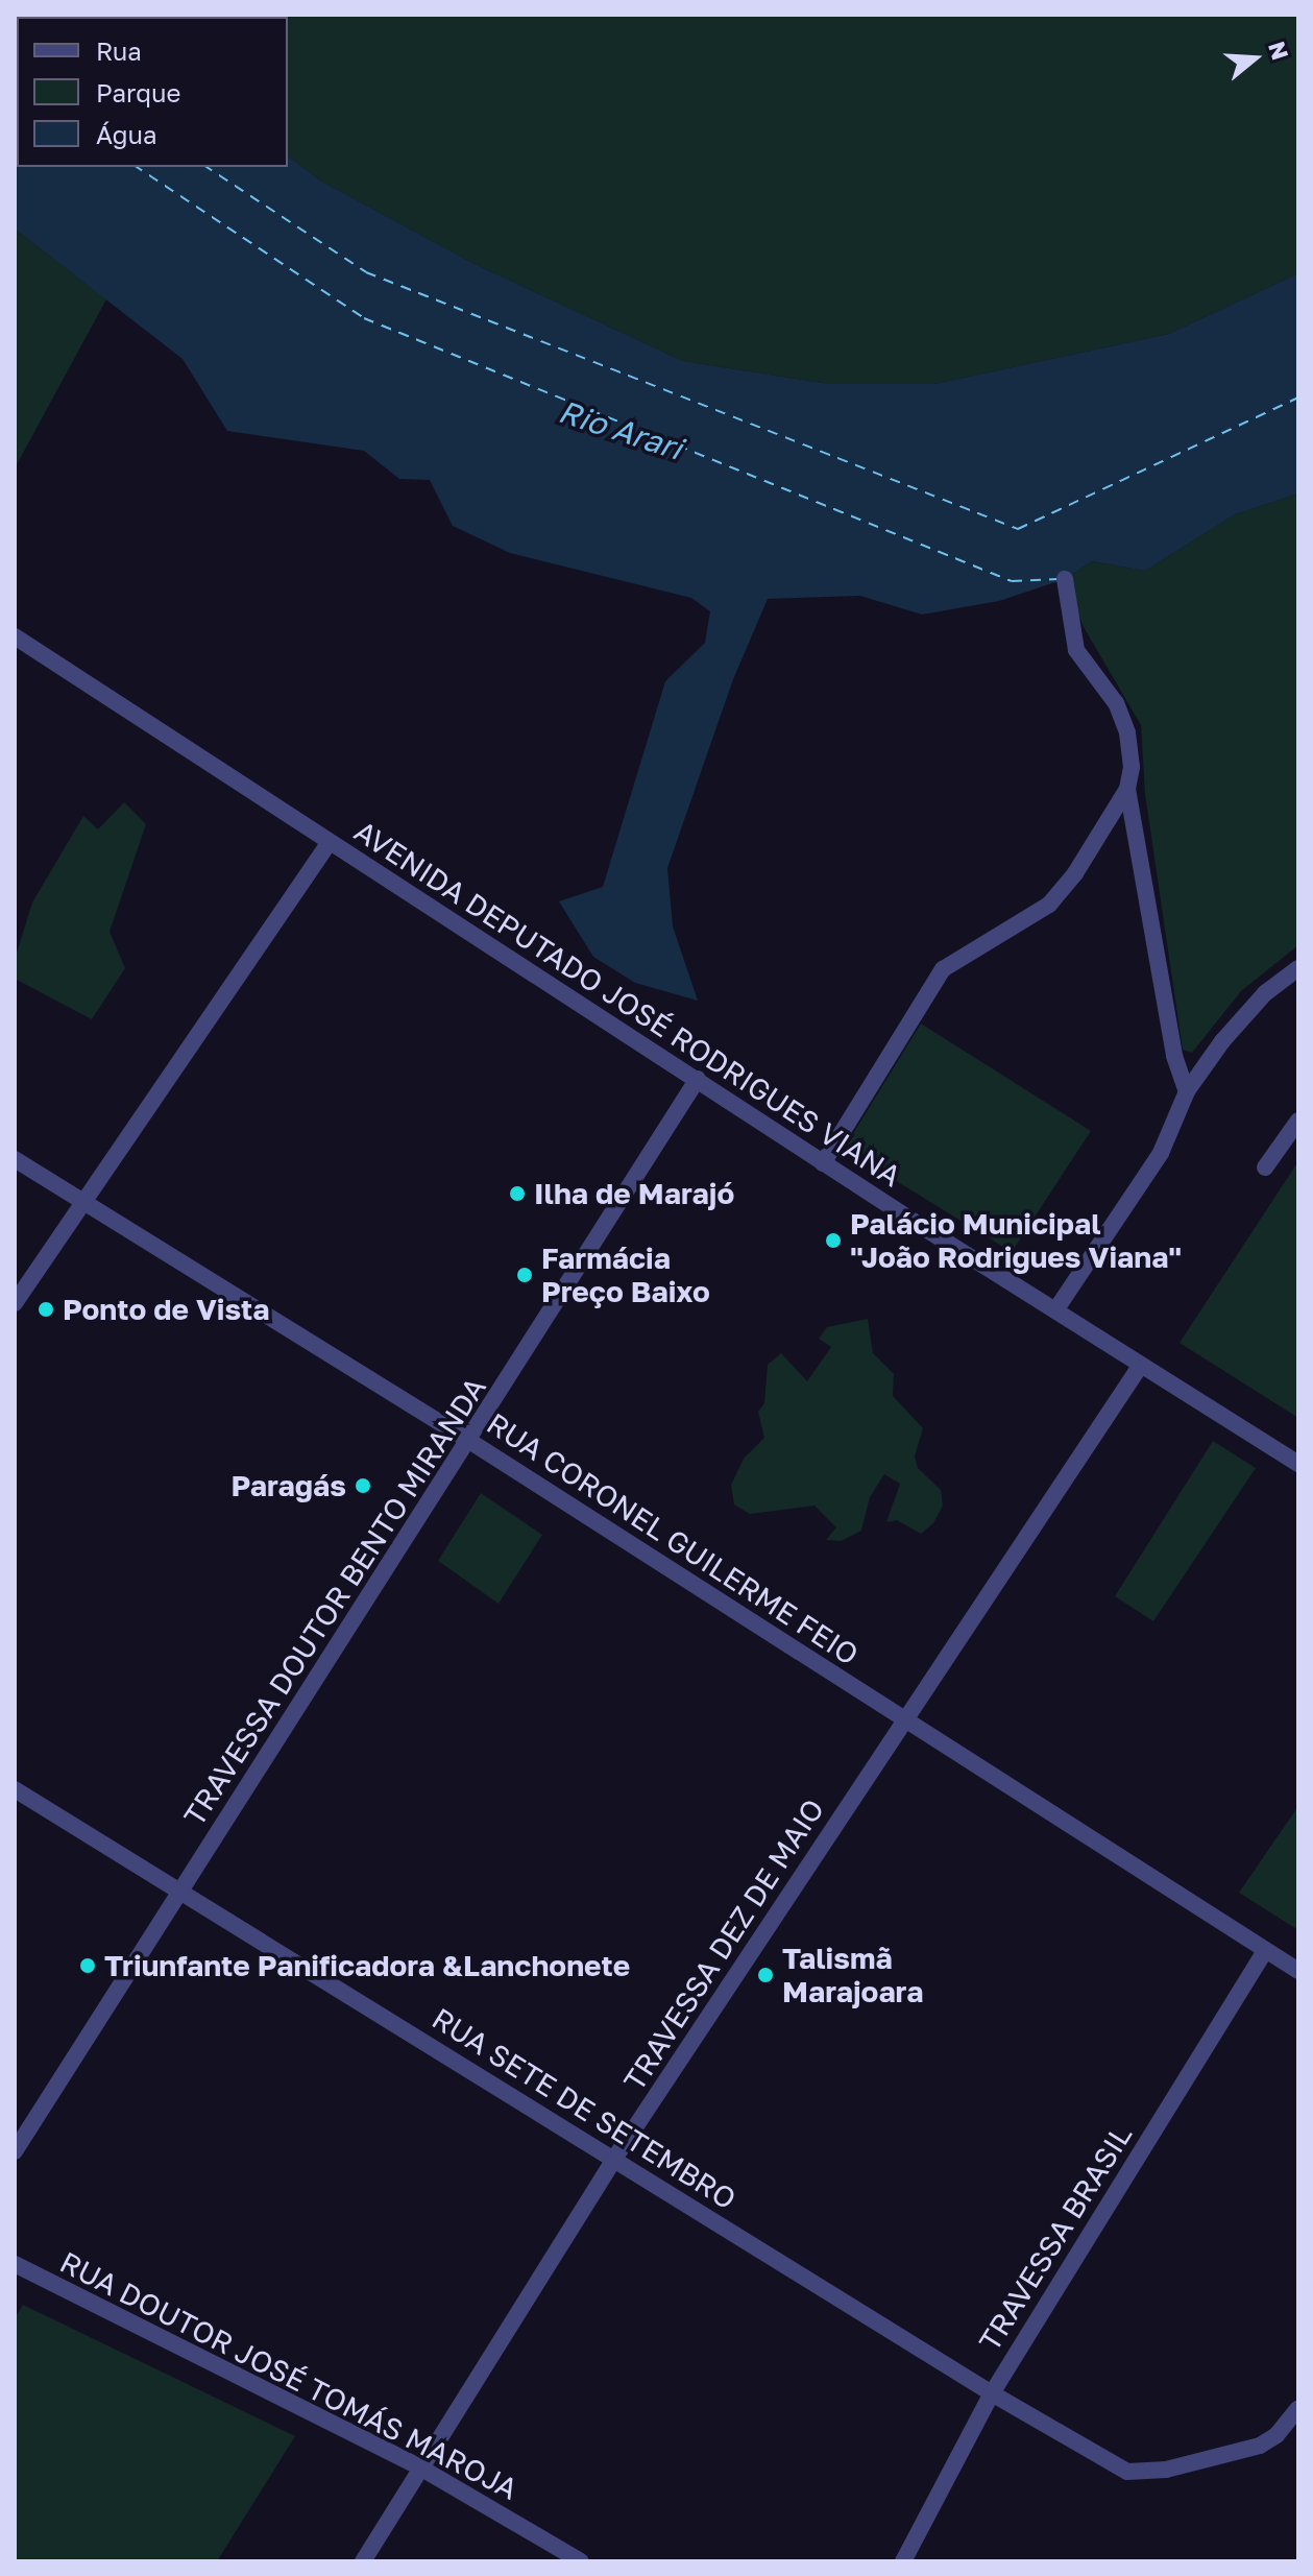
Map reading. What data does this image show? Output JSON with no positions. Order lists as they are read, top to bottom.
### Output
{
  "streets": {
    "street": [
      "AVENIDA DEPUTADO JOSÉ RODRIGUES VIANA",
      "RUA CORONEL GUILERME FEIO",
      "TRAVESSA DOUTOR BENTO MIRANDA",
      "TRAVESSA DEZ DE MAIO",
      "RUA SETE DE SETEMBRO",
      "TRAVESSA BRASIL",
      "RUA DOUTOR JOSÉ TOMÁS MAROJA"
    ]
  },
  "crossings": [
    ["AVENIDA DEPUTADO JOSÉ RODRIGUES VIANA", "TRAVESSA DOUTOR BENTO MIRANDA"],
    ["AVENIDA DEPUTADO JOSÉ RODRIGUES VIANA", "TRAVESSA DEZ DE MAIO"],
    ["RUA CORONEL GUILERME FEIO", "TRAVESSA DOUTOR BENTO MIRANDA"],
    ["RUA CORONEL GUILERME FEIO", "TRAVESSA DEZ DE MAIO"],
    ["RUA CORONEL GUILERME FEIO", "TRAVESSA BRASIL"],
    ["TRAVESSA DOUTOR BENTO MIRANDA", "RUA SETE DE SETEMBRO"],
    ["TRAVESSA DEZ DE MAIO", "RUA SETE DE SETEMBRO"],
    ["TRAVESSA DEZ DE MAIO", "RUA DOUTOR JOSÉ TOMÁS MAROJA"],
    ["RUA SETE DE SETEMBRO", "TRAVESSA BRASIL"]
  ],
  "water": ["Rio Arari"],
  "places": [
    "Ilha de Marajó",
    "Palácio Municipal \"João Rodrigues Viana\"",
    "Farmácia Preço Baixo",
    "Ponto de Vista",
    "Paragás",
    "Triunfante Panificadora &Lanchonete",
    "Talismã Marajoara"
  ],
  "legend": ["Rua", "Parque", "Água"],
  "north": "right"
}
